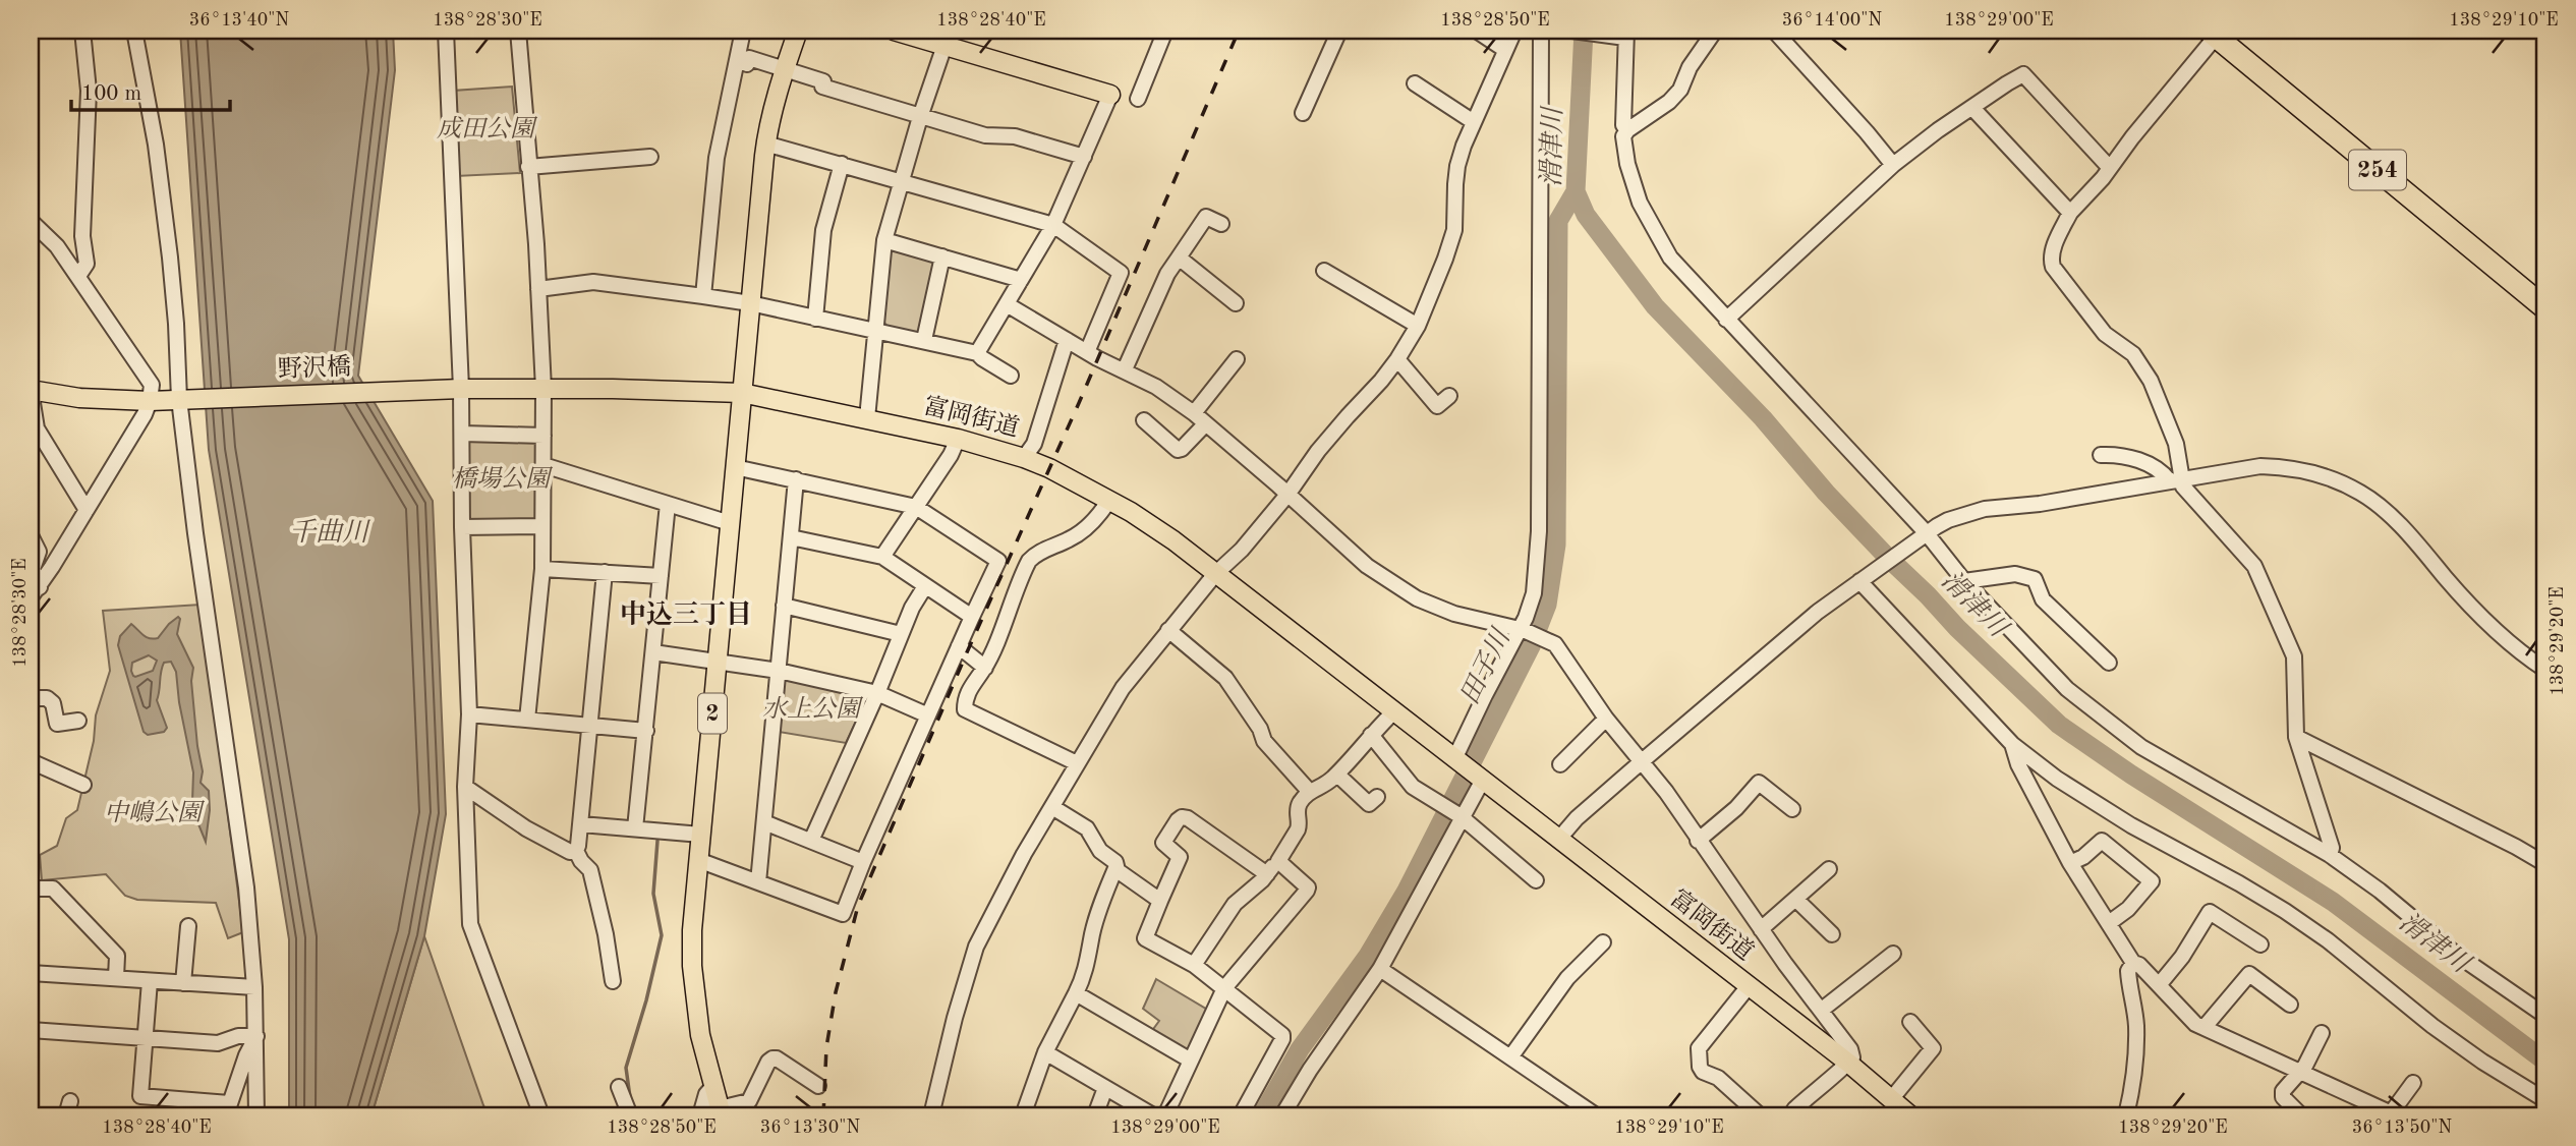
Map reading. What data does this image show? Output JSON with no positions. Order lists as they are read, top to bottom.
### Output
{
  "streets": {
    "highway": ["254"],
    "main road": ["野沢橋", "富岡街道", "2"]
  },
  "crossings": [
    ["野沢橋", "富岡街道"],
    ["富岡街道", "2"]
  ],
  "districts": ["中込三丁目"],
  "water": ["滑津川", "千曲川", "田子川"],
  "parks": [
    "成田公園",
    "橋場公園",
    "水上公園",
    "中嶋公園"
  ],
  "scale_bar": "100 m",
  "coordinates": [
    "36°13'40\"N",
    "138°28'30\"E",
    "138°28'40\"E",
    "138°28'50\"E",
    "36°14'00\"N",
    "138°29'00\"E",
    "138°29'10\"E",
    "138°29'20\"E",
    "36°13'30\"N",
    "36°13'50\"N"
  ]
}
